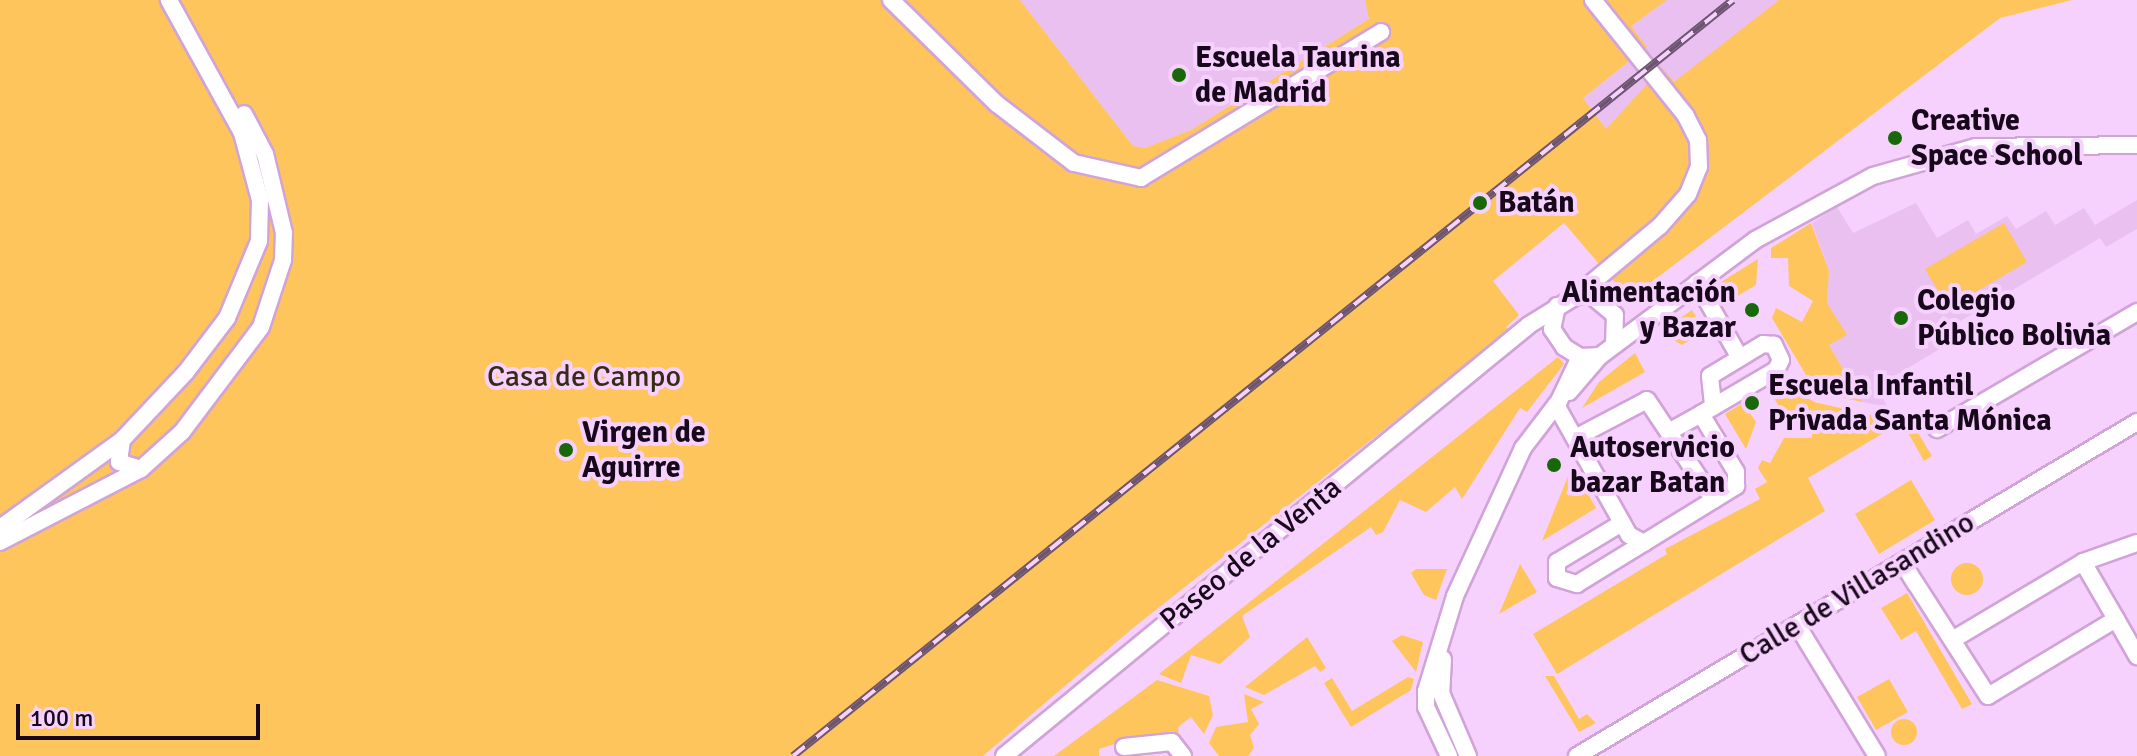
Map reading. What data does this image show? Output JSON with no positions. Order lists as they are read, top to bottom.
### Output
{
  "streets": {
    "street": ["Paseo de la Venta", "Calle de Villasandino"]
  },
  "parks": ["Casa de Campo"],
  "places": [
    "Escuela Taurina de Madrid",
    "Creative Space School",
    "Batán",
    "Alimentación y Bazar",
    "Colegio Público Bolivia",
    "Escuela Infantil Privada Santa Mónica",
    "Virgen de Aguirre",
    "Autoservicio bazar Batan"
  ],
  "scale_bar": "100 m"
}
